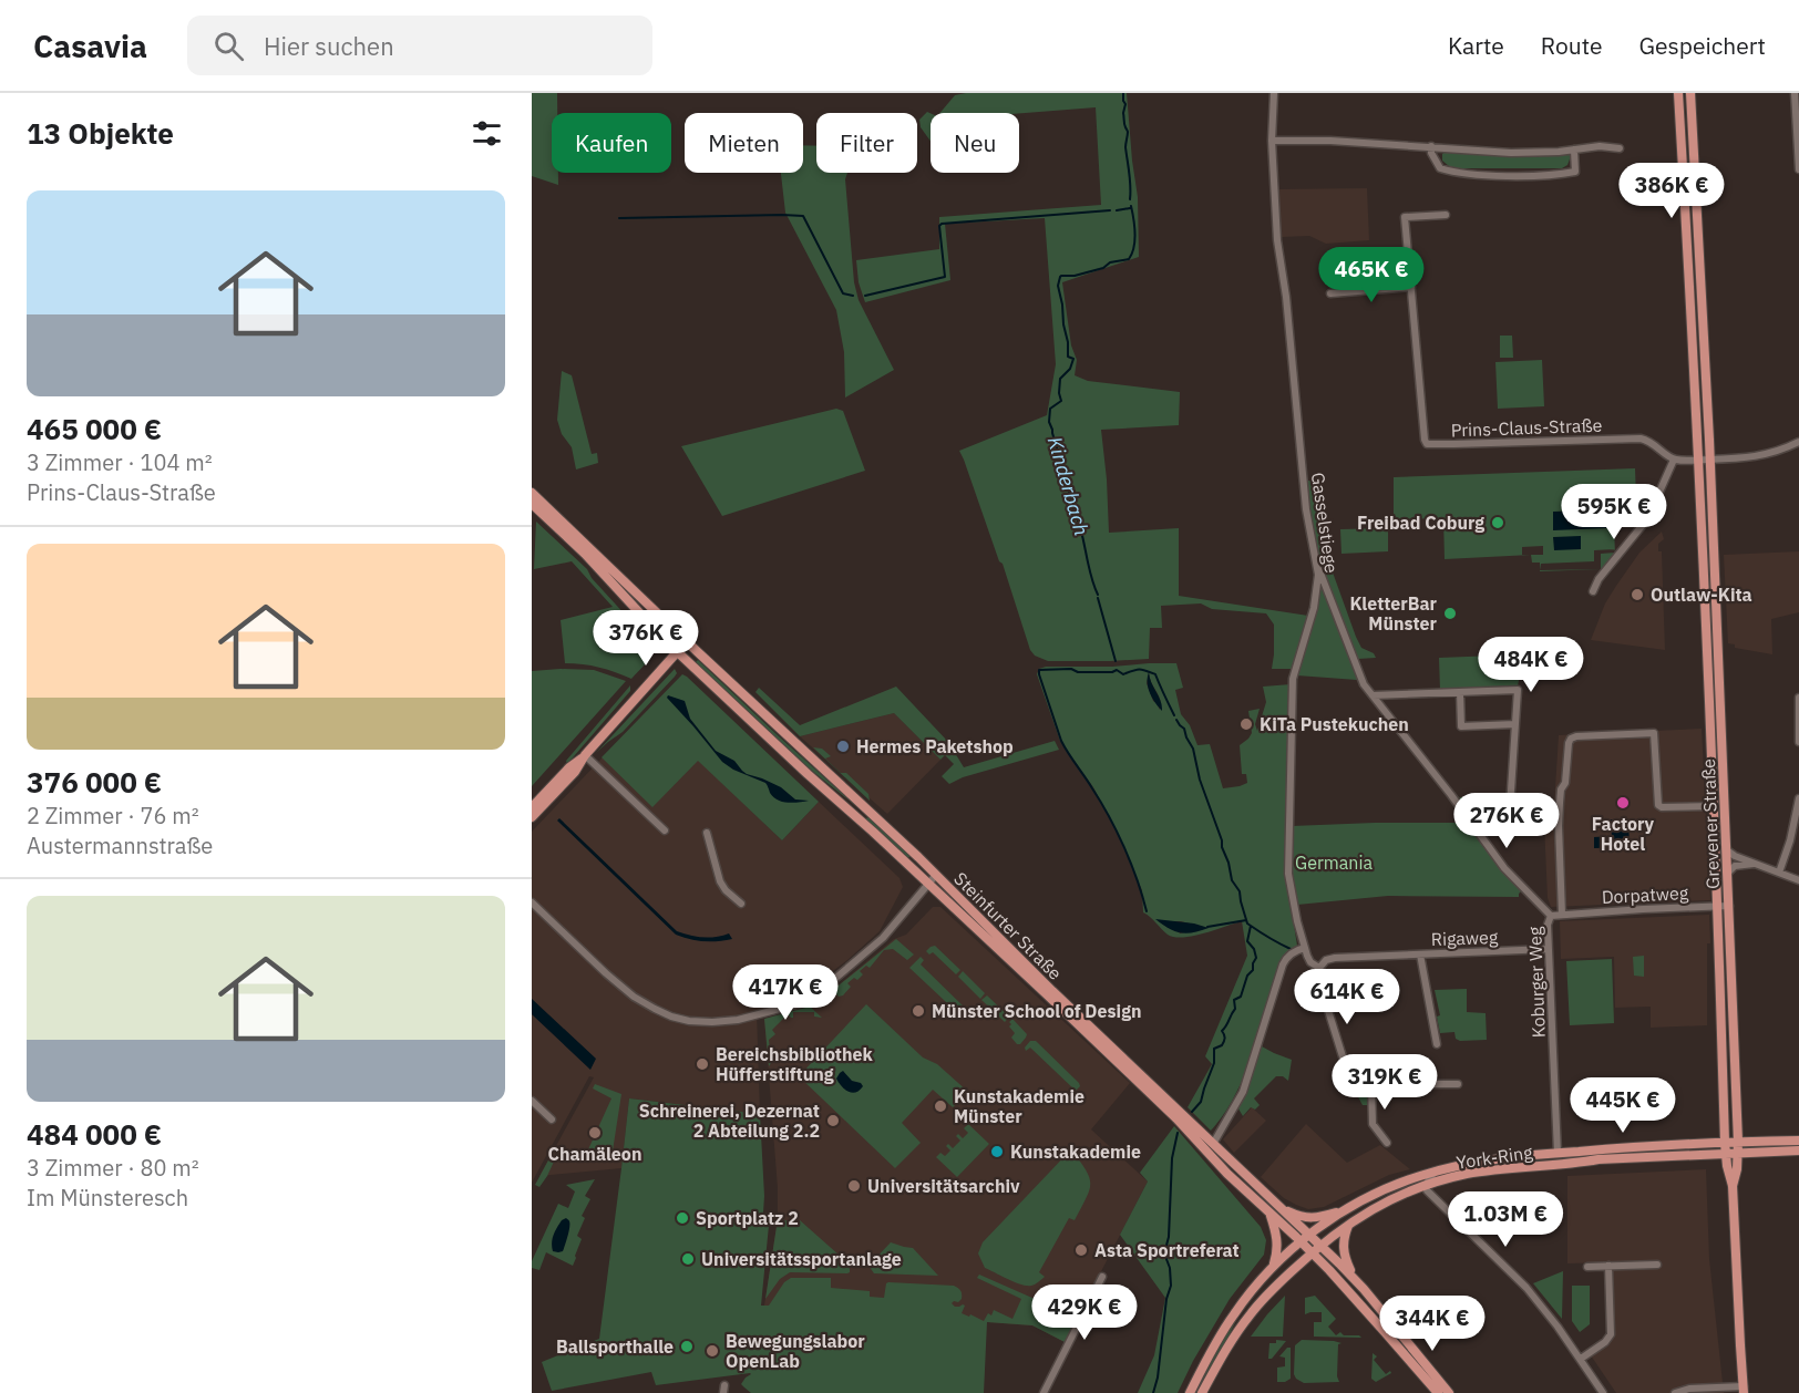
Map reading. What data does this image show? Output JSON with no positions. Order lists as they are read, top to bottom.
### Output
{
  "streets": {
    "main road": ["Grevener Straße", "Steinfurter Straße", "York-Ring"],
    "street": [
      "Prins-Claus-Straße",
      "Gasselstiege",
      "Dorpatweg",
      "Rigaweg",
      "Koburger Weg"
    ]
  },
  "crossings": [
    ["Gasselstiege", "Rigaweg"],
    ["Gasselstiege", "Koburger Weg"],
    ["Grevener Straße", "Dorpatweg"],
    ["Grevener Straße", "York-Ring"],
    ["Dorpatweg", "Koburger Weg"],
    ["Steinfurter Straße", "York-Ring"],
    ["Rigaweg", "Koburger Weg"],
    ["Koburger Weg", "York-Ring"]
  ],
  "water": ["Kinderbach"],
  "parks": ["Germania"],
  "places": [
    "Freibad Coburg",
    "Outlaw-Kita",
    "KletterBar Münster",
    "KiTa Pustekuchen",
    "Hermes Paketshop",
    "Factory Hotel",
    "Münster School of Design",
    "Bereichsbibliothek Hüfferstiftung",
    "Kunstakademie Münster",
    "Schreinerei, Dezernat 2 Abteilung 2.2",
    "Chamäleon",
    "Kunstakademie",
    "Universitätsarchiv",
    "Sportplatz 2",
    "Asta Sportreferat",
    "Universitätssportanlage",
    "Ballsporthalle",
    "Bewegungslabor OpenLab"
  ],
  "page": {
    "header": "Casavia",
    "search": "Hier suchen",
    "nav": ["Karte", "Route", "Gespeichert"],
    "heading": "13 Objekte",
    "chip": [
      "Kaufen",
      "Mieten",
      "Filter",
      "Neu"
    ],
    "price": [
      "386K €",
      "465K €",
      "595K €",
      "376K €",
      "484K €",
      "276K €",
      "417K €",
      "614K €",
      "319K €",
      "445K €",
      "1.03M €",
      "429K €",
      "344K €"
    ],
    "list": [
      {
        "name": "465 000 €",
        "note": "3 Zimmer · 104 m² · Prins-Claus-Straße"
      },
      {
        "name": "376 000 €",
        "note": "2 Zimmer · 76 m² · Austermannstraße"
      },
      {
        "name": "484 000 €",
        "note": "3 Zimmer · 80 m² · Im Münsteresch"
      }
    ]
  }
}
